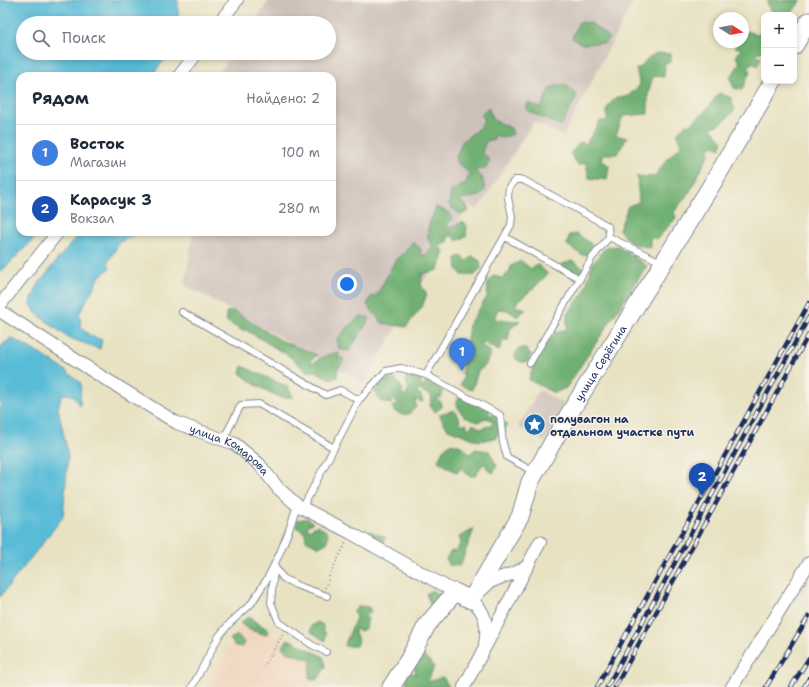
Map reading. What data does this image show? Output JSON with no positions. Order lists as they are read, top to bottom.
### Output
{
  "streets": {
    "street": ["улица Серёгина", "улица Комарова"]
  },
  "places": {
    "place": ["полувагон на отдельном участке пути"]
  },
  "north": "right",
  "page": {
    "map_buttons": ["+", "−"],
    "search": "Поиск",
    "heading": ["Рядом", "Найдено: 2"],
    "list": [
      {
        "mark": "1",
        "name": "Восток",
        "note": "Магазин",
        "value": "100 m"
      },
      {
        "mark": "2",
        "name": "Карасук 3",
        "note": "Вокзал",
        "value": "280 m"
      }
    ],
    "pins": ["1", "2"]
  }
}
